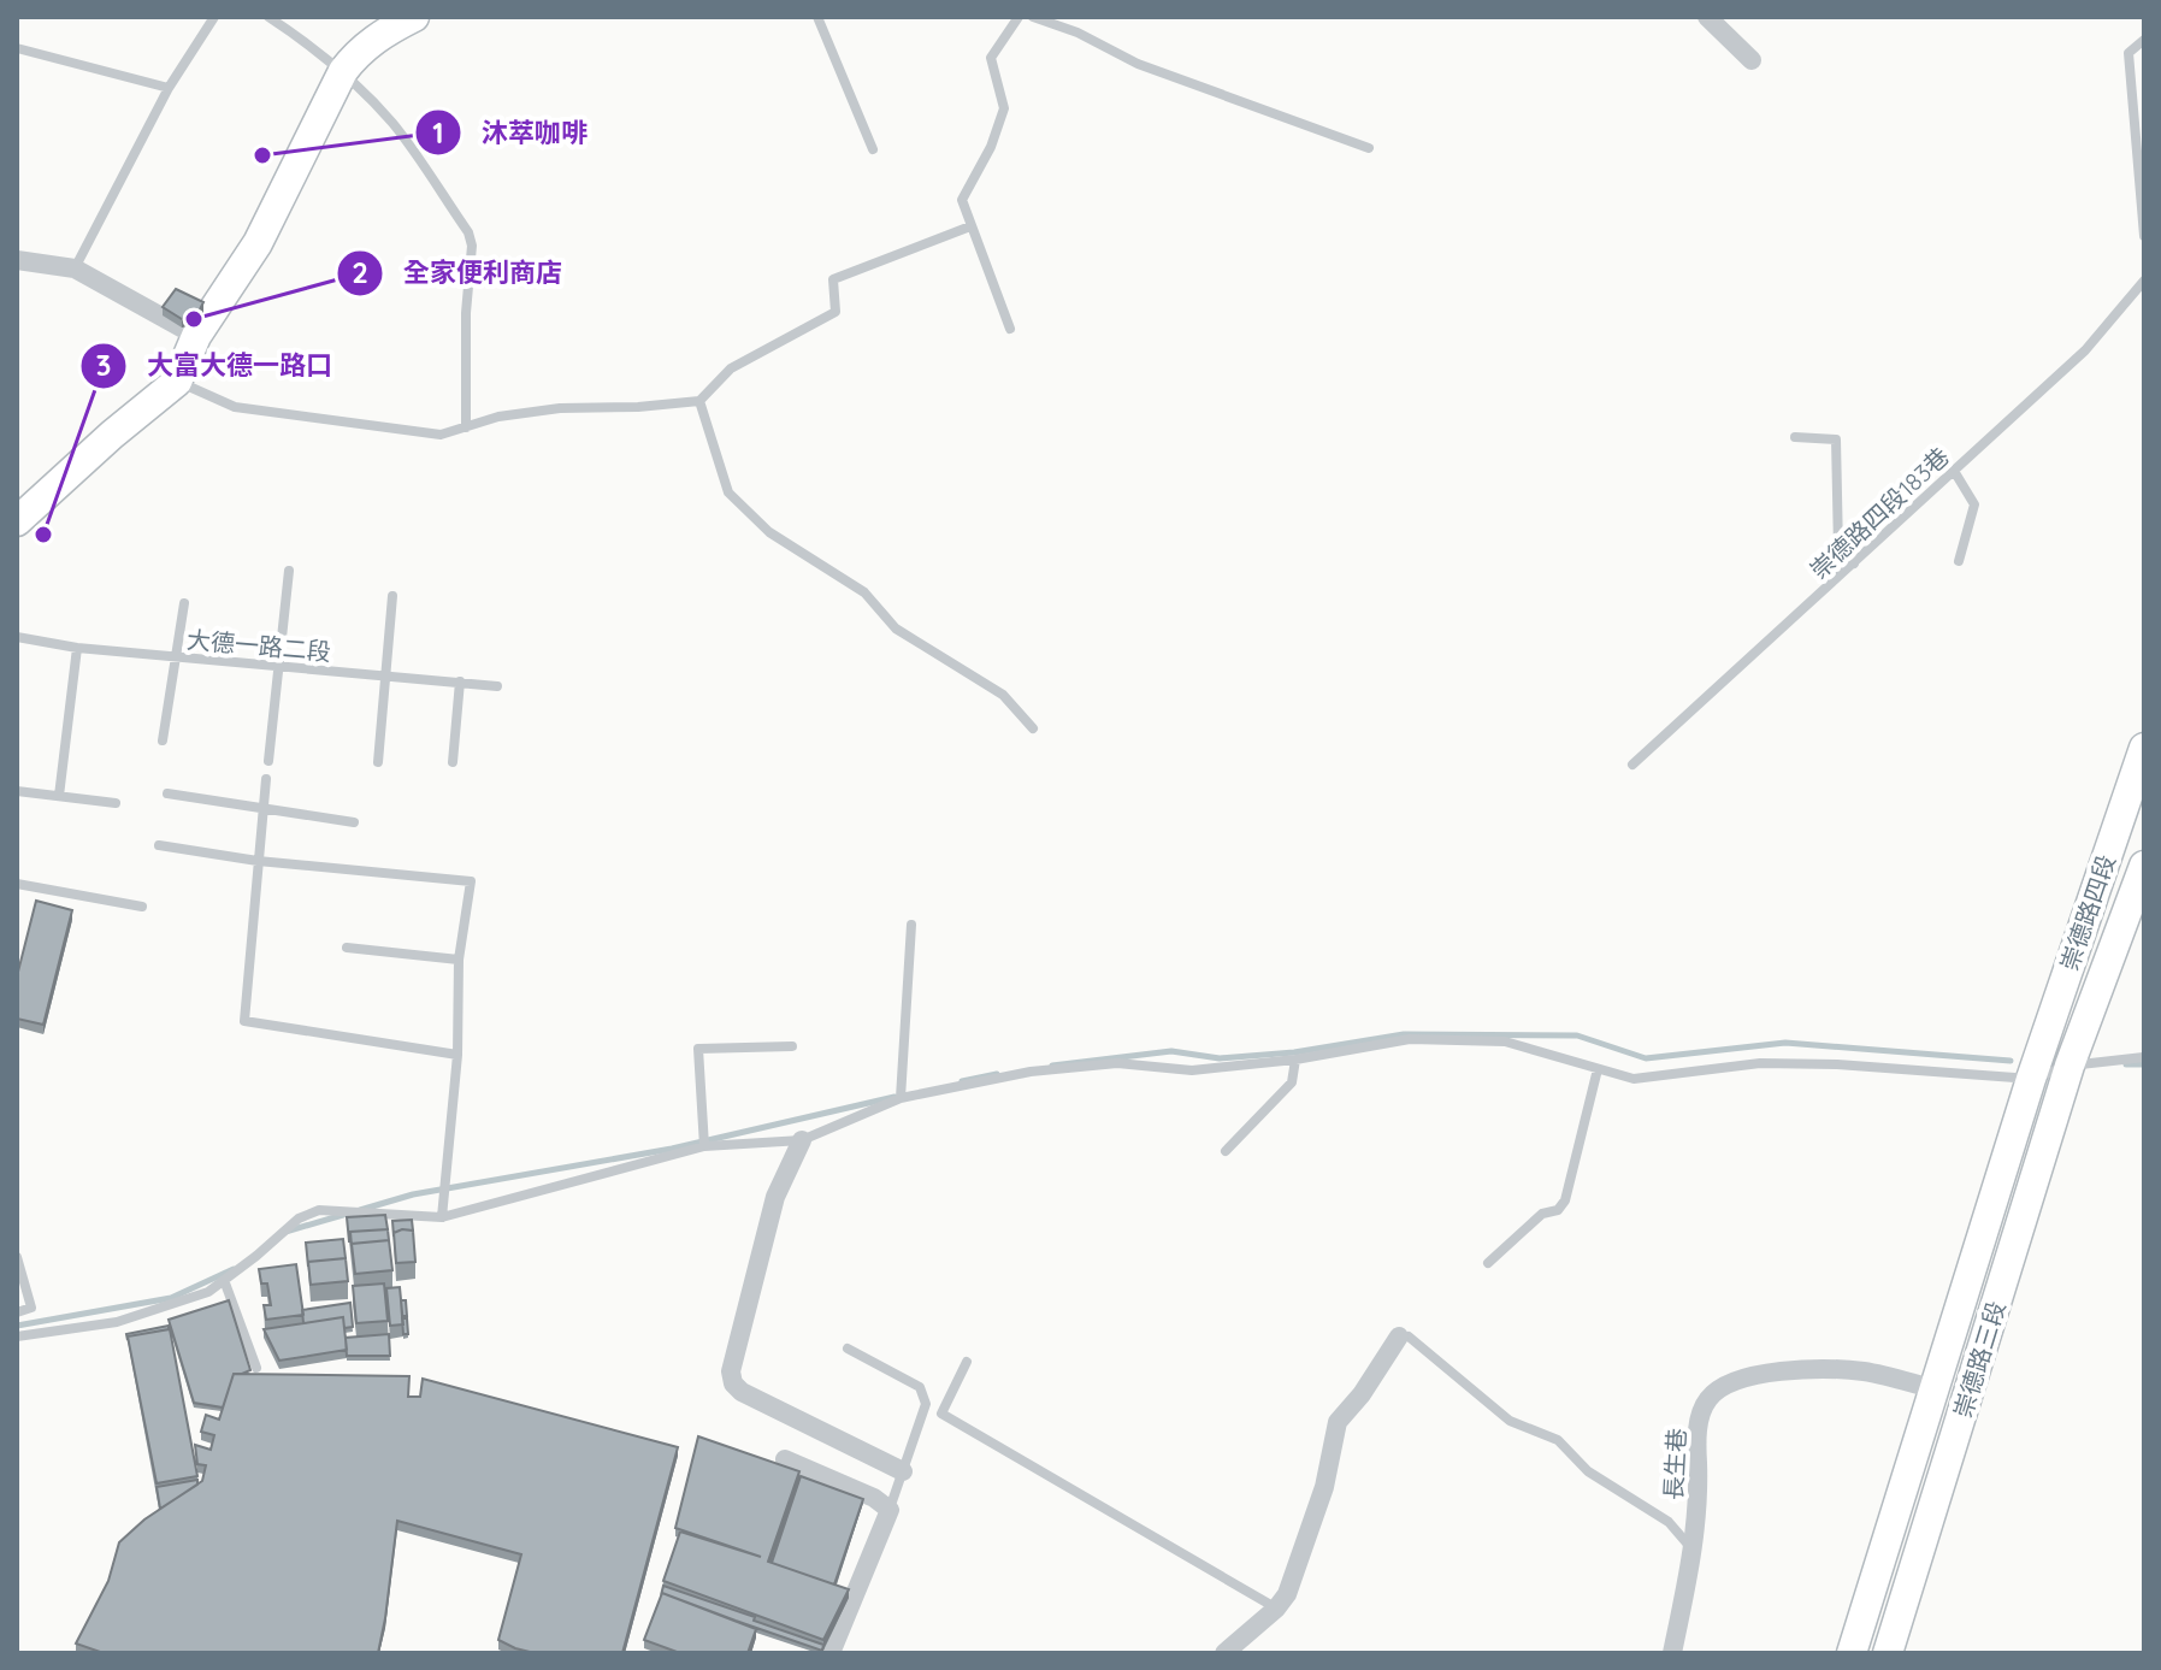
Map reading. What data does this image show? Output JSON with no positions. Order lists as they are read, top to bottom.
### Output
{
  "streets": {
    "street": ["崇德路四段", "崇德路三段", "長生巷"],
    "lane": ["崇德路四段183巷", "大德一路二段"]
  },
  "crossings": [
    ["崇德路四段", "崇德路三段"],
    ["崇德路三段", "長生巷"]
  ],
  "places": ["沐萃咖啡", "全家便利商店", "大富大德一路口"]
}
